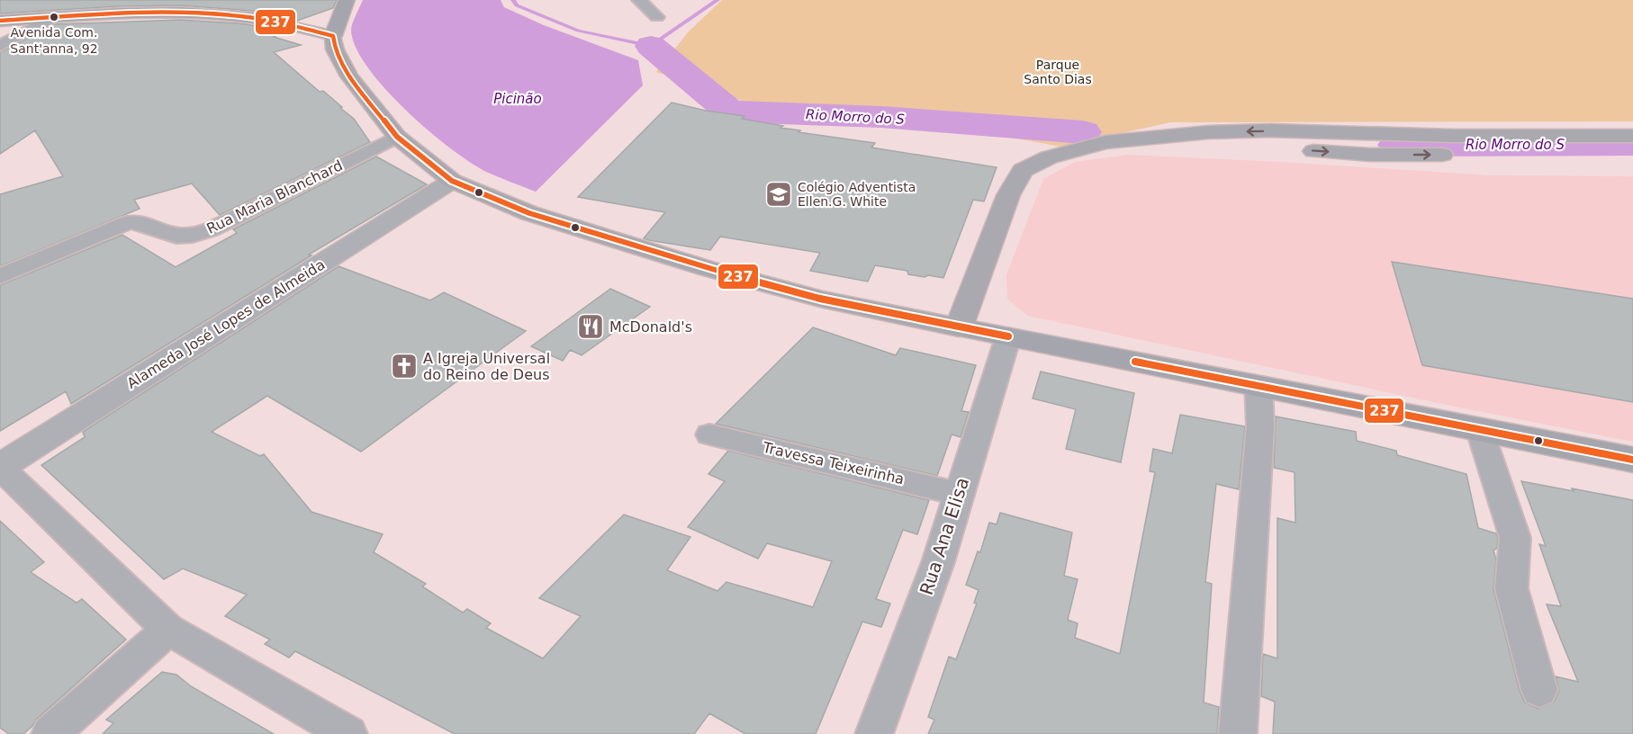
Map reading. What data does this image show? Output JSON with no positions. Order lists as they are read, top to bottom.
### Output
{
  "streets": {
    "street": [
      "Rua Maria Blanchard",
      "Alameda José Lopes de Almeida",
      "Travessa Teixeirinha",
      "Rua Ana Elisa"
    ]
  },
  "crossings": [
    ["Travessa Teixeirinha", "Rua Ana Elisa"]
  ],
  "water": ["Picinão", "Rio Morro do S"],
  "parks": ["Parque Santo Dias"],
  "places": {
    "other": ["Avenida Com. Sant'anna, 92"],
    "school or university": ["Colégio Adventista Ellen.G. White"],
    "restaurant": ["McDonald's"],
    "church": ["A Igreja Universal do Reino de Deus"]
  },
  "lines": ["transit line 237"]
}
